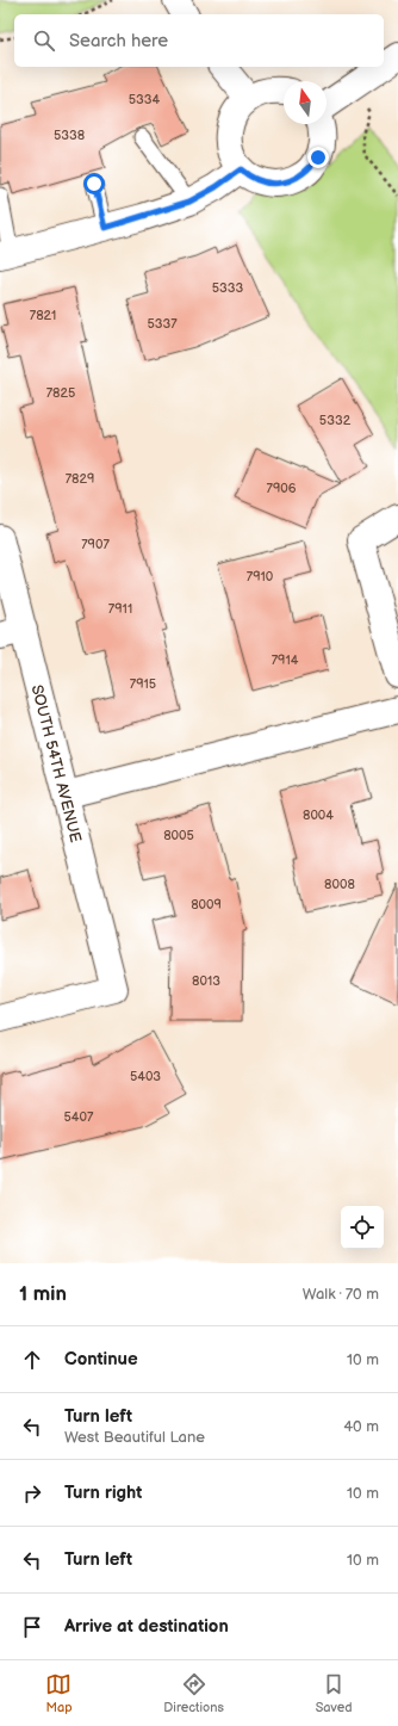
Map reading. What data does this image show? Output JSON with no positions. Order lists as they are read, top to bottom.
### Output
{
  "streets": {
    "street": ["SOUTH 54TH AVENUE"]
  },
  "house_numbers": [
    "5334",
    "5338",
    "5333",
    "7821",
    "5337",
    "7825",
    "5332",
    "7829",
    "7906",
    "7907",
    "7910",
    "7911",
    "7914",
    "7915",
    "8004",
    "8005",
    "8008",
    "8009",
    "8013",
    "5403",
    "5407"
  ],
  "north": "top",
  "page": {
    "search": "Search here",
    "heading": ["1 min", "Walk · 70 m"],
    "list": [
      ["Continue", "10 m"],
      ["Turn left", "West Beautiful Lane", "40 m"],
      ["Turn right", "10 m"],
      ["Turn left", "10 m"],
      "Arrive at destination"
    ],
    "nav": ["Map", "Directions", "Saved"]
  }
}
